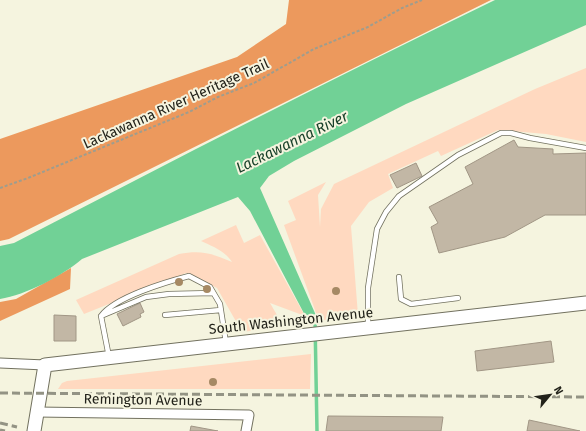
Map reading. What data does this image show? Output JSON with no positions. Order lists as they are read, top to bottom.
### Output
{
  "streets": {
    "street": ["South Washington Avenue", "Remington Avenue"],
    "path": ["Lackawanna River Heritage Trail"]
  },
  "water": ["Lackawanna River"],
  "north": "top right"
}
